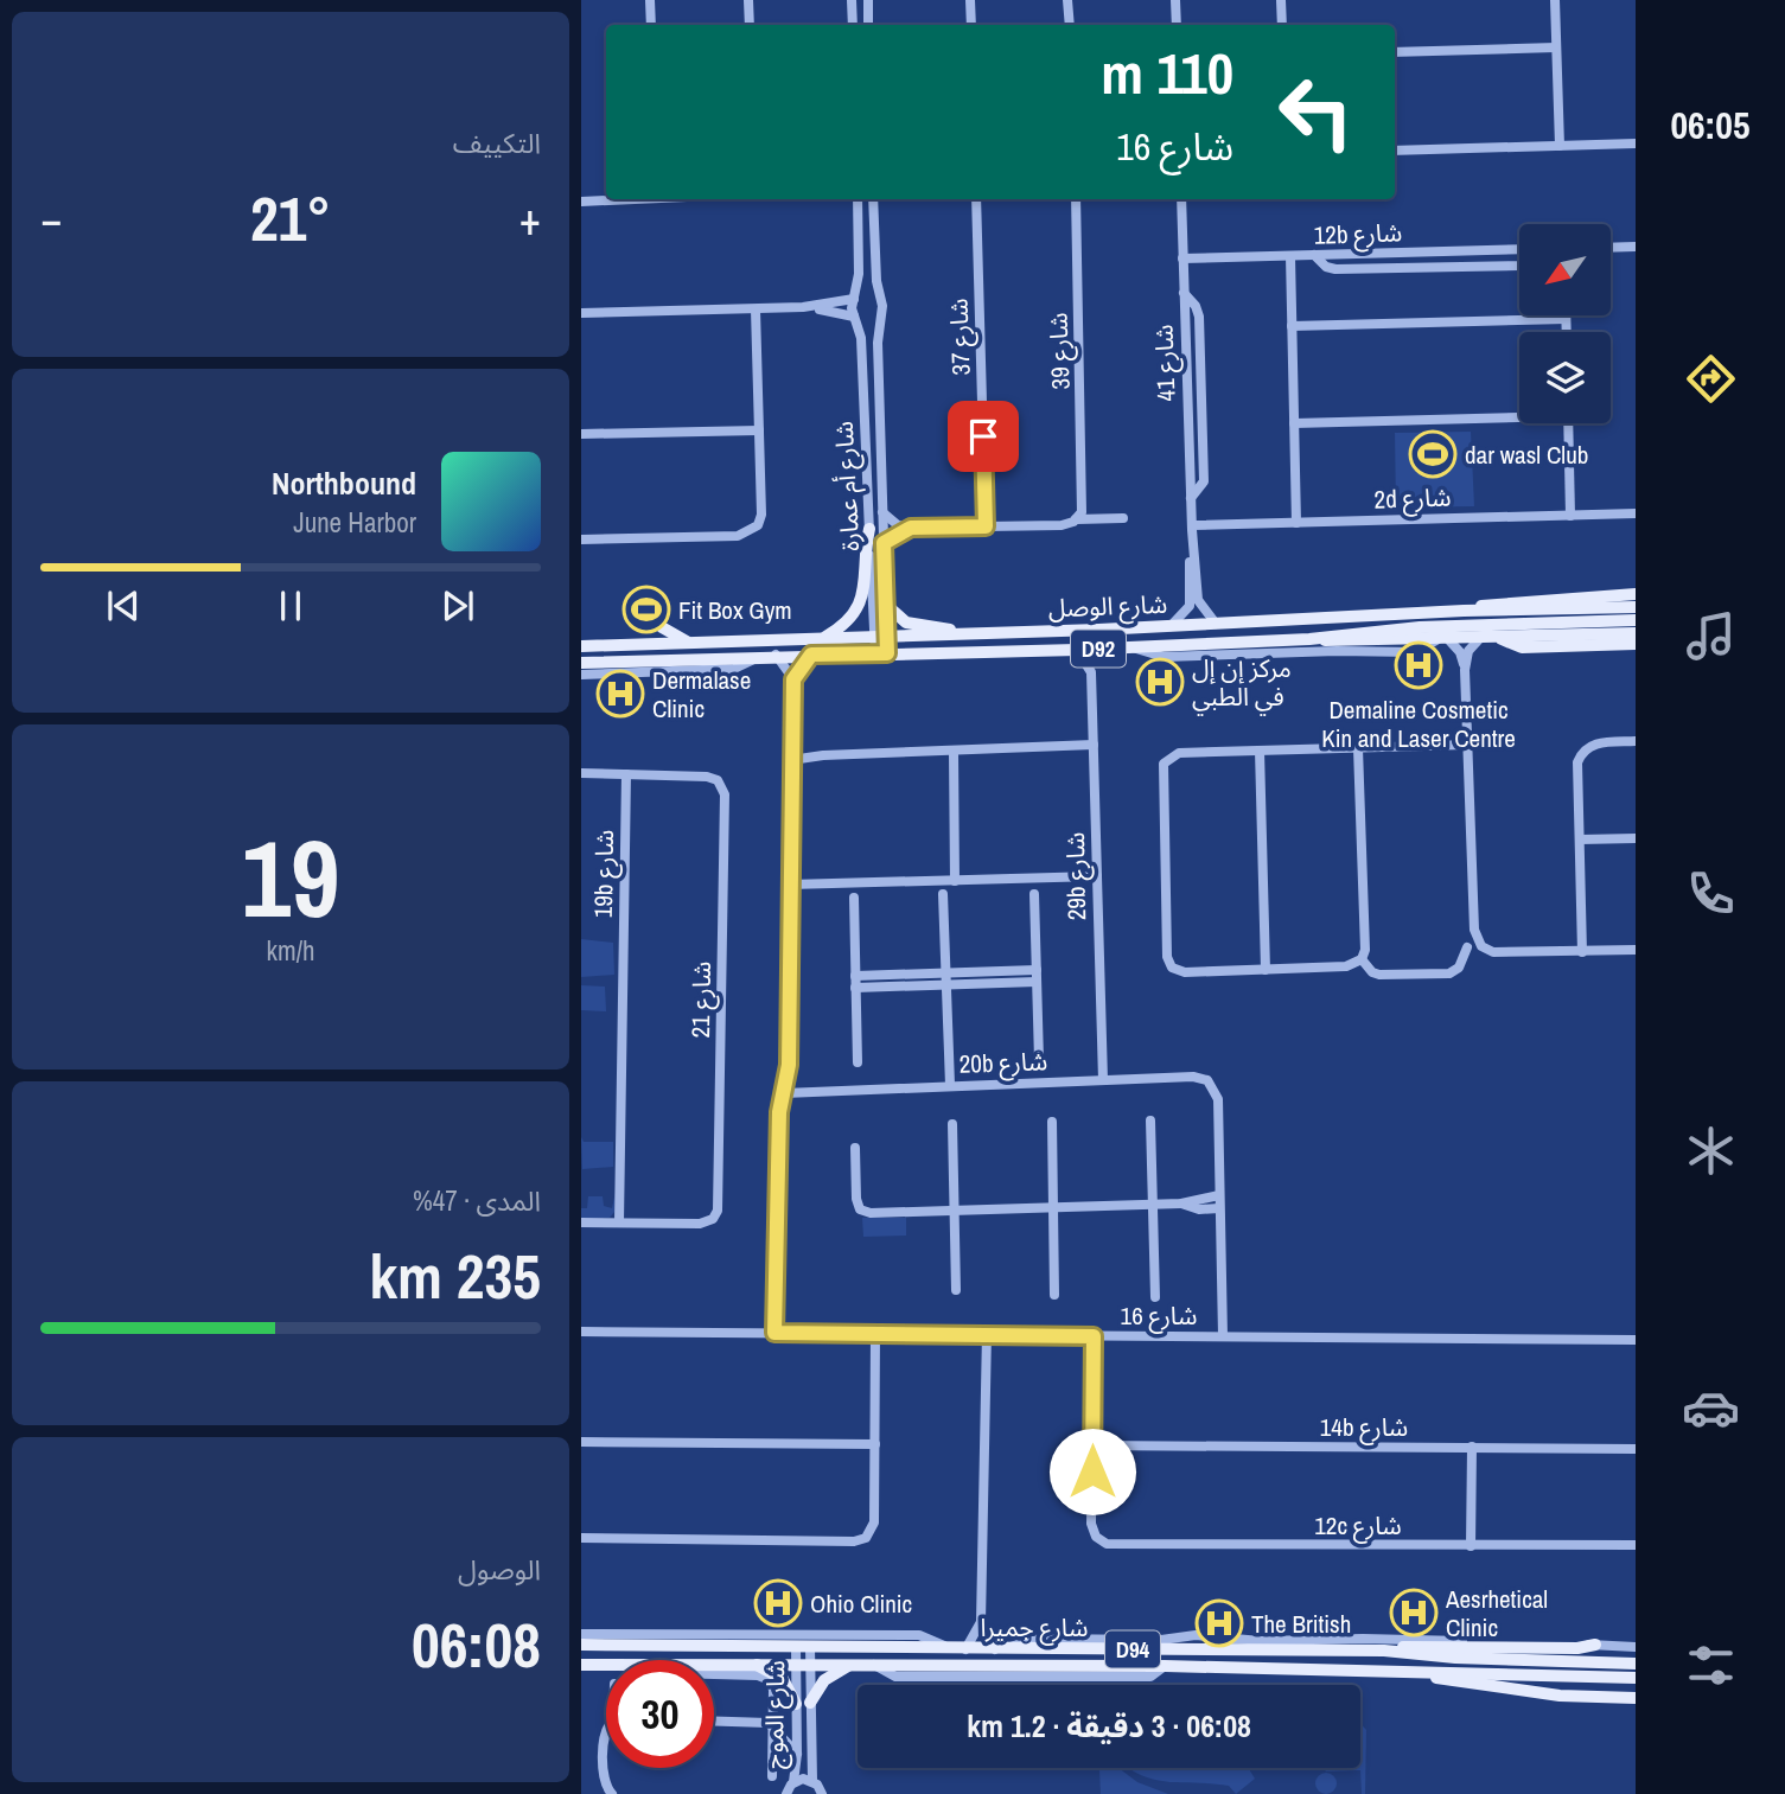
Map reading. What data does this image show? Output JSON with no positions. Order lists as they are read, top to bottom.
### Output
{
  "streets": {
    "main road": [
      "شارع الوصل",
      "D92",
      "شارع جميرا",
      "D94"
    ],
    "street": [
      "12b شارع",
      "شارع 37",
      "شارع 39",
      "شارع 41",
      "شارع أم عمارة",
      "2d شارع",
      "19b شارع",
      "29b شارع",
      "شارع 21",
      "20b شارع",
      "شارع 16",
      "14b شارع",
      "12c شارع",
      "شارع الموج"
    ]
  },
  "crossings": [
    ["12b شارع", "شارع 41"],
    ["شارع 41", "2d شارع"],
    ["شارع 41", "شارع الوصل"],
    ["شارع أم عمارة", "شارع الوصل"],
    ["19b شارع", "شارع 21"],
    ["29b شارع", "20b شارع"],
    ["14b شارع", "12c شارع"],
    ["شارع جميرا", "شارع الموج"]
  ],
  "places": {
    "sports": ["dar wasl Club", "Fit Box Gym"],
    "hospital": [
      "Demaline Cosmetic Kin and Laser Centre",
      "مركز إن إل في الطبي",
      "Dermalase Clinic",
      "Ohio Clinic",
      "Aesrhetical Clinic",
      "The British"
    ]
  },
  "north": "bottom left",
  "page": {
    "tabs": "06:05",
    "tile": [
      "التكييف",
      ["19", "km/h"],
      ["المدى · 47%", "235 km"],
      ["الوصول", "06:08"]
    ],
    "turn": ["110 m", "شارع 16"],
    "heat": ["−", "21°", "+"],
    "song": ["Northbound", "June Harbor"],
    "limit": "30",
    "trip": "06:08 · 3 دقيقة · 1.2 km"
  }
}
